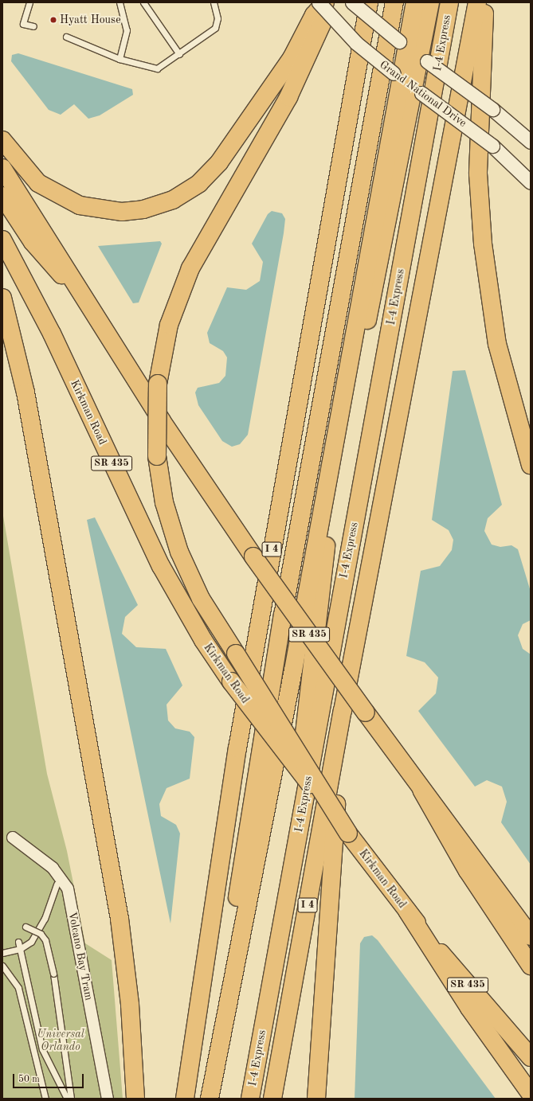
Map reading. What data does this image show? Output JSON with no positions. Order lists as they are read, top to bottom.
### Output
{
  "streets": {
    "main road": [
      "I-4 Express",
      "Kirkman Road",
      "SR 435",
      "I 4"
    ],
    "street": ["Grand National Drive", "Volcano Bay Tram"]
  },
  "parks": ["Universal Orlando"],
  "places": ["Hyatt House"],
  "scale_bar": "50 m"
}
